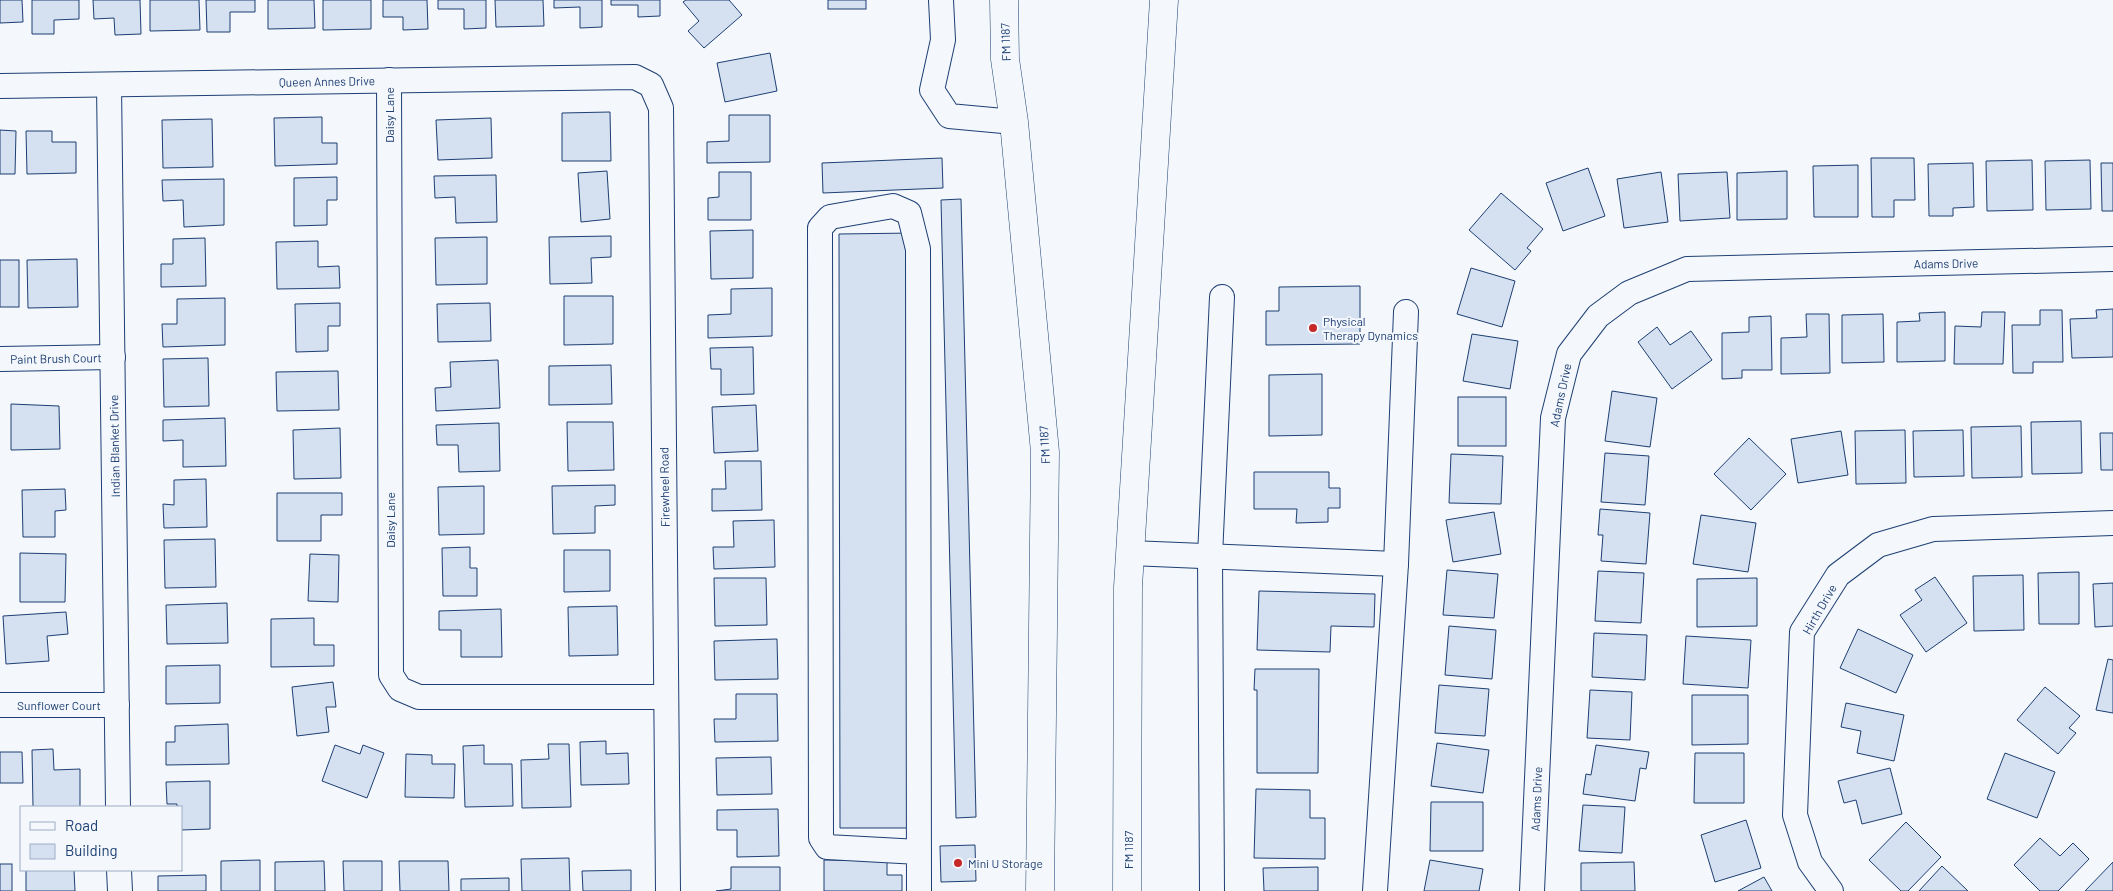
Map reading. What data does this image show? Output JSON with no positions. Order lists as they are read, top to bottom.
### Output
{
  "streets": {
    "main road": ["FM 1187"],
    "street": [
      "Queen Annes Drive",
      "Daisy Lane",
      "Adams Drive",
      "Paint Brush Court",
      "Indian Blanket Drive",
      "Firewheel Road",
      "Hirth Drive",
      "Sunflower Court"
    ]
  },
  "crossings": [
    ["Queen Annes Drive", "Daisy Lane"],
    ["Queen Annes Drive", "Indian Blanket Drive"],
    ["Queen Annes Drive", "Firewheel Road"],
    ["Daisy Lane", "Firewheel Road"],
    ["Paint Brush Court", "Indian Blanket Drive"],
    ["Indian Blanket Drive", "Sunflower Court"]
  ],
  "places": ["Physical Therapy Dynamics", "Mini U Storage"],
  "legend": ["Road", "Building"]
}
